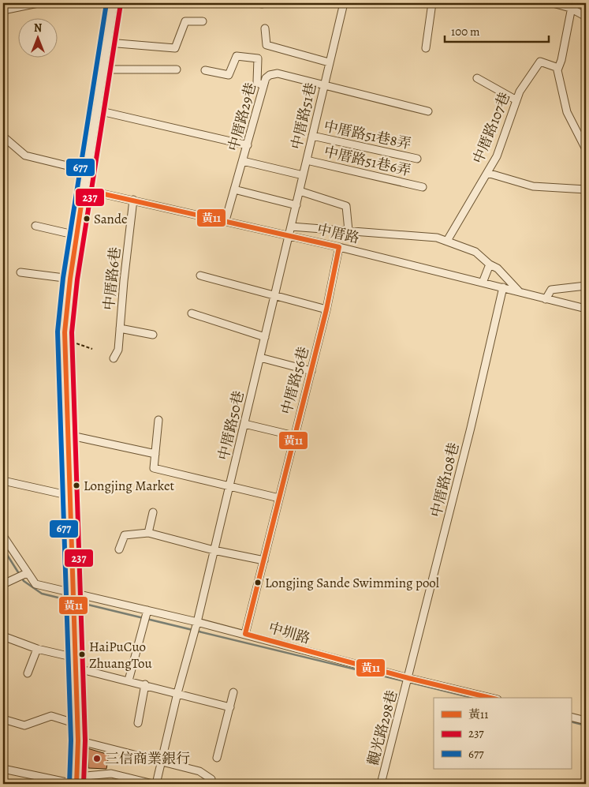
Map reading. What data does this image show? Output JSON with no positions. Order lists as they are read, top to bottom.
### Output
{
  "streets": {
    "street": [
      "中厝路51巷",
      "中厝路29巷",
      "中厝路107巷",
      "中厝路51巷8弄",
      "中厝路51巷6弄",
      "中厝路",
      "中厝路6巷",
      "中厝路56巷",
      "中厝路50巷",
      "中厝路108巷",
      "中圳路",
      "觀光路298巷"
    ]
  },
  "crossings": [
    ["中厝路51巷", "中厝路29巷"],
    ["中厝路51巷", "中厝路51巷8弄"],
    ["中厝路51巷", "中厝路51巷6弄"],
    ["中厝路51巷", "中厝路"],
    ["中厝路51巷", "中厝路50巷"],
    ["中厝路29巷", "中厝路"],
    ["中厝路", "中厝路6巷"],
    ["中厝路", "中厝路56巷"],
    ["中厝路", "中厝路50巷"],
    ["中厝路", "中厝路108巷"],
    ["中厝路56巷", "中圳路"],
    ["中厝路50巷", "中圳路"],
    ["中厝路108巷", "中圳路"],
    ["中厝路108巷", "觀光路298巷"],
    ["中圳路", "觀光路298巷"]
  ],
  "places": [
    "Sande",
    "Longjing Market",
    "Longjing Sande Swimming pool",
    "HaiPuCuo ZhuangTou",
    "三信商業銀行"
  ],
  "lines": ["transit line 677", "transit line 237", "transit line 黃11"],
  "legend": ["黃11", "237", "677"],
  "scale_bar": "100 m",
  "north": "top"
}
